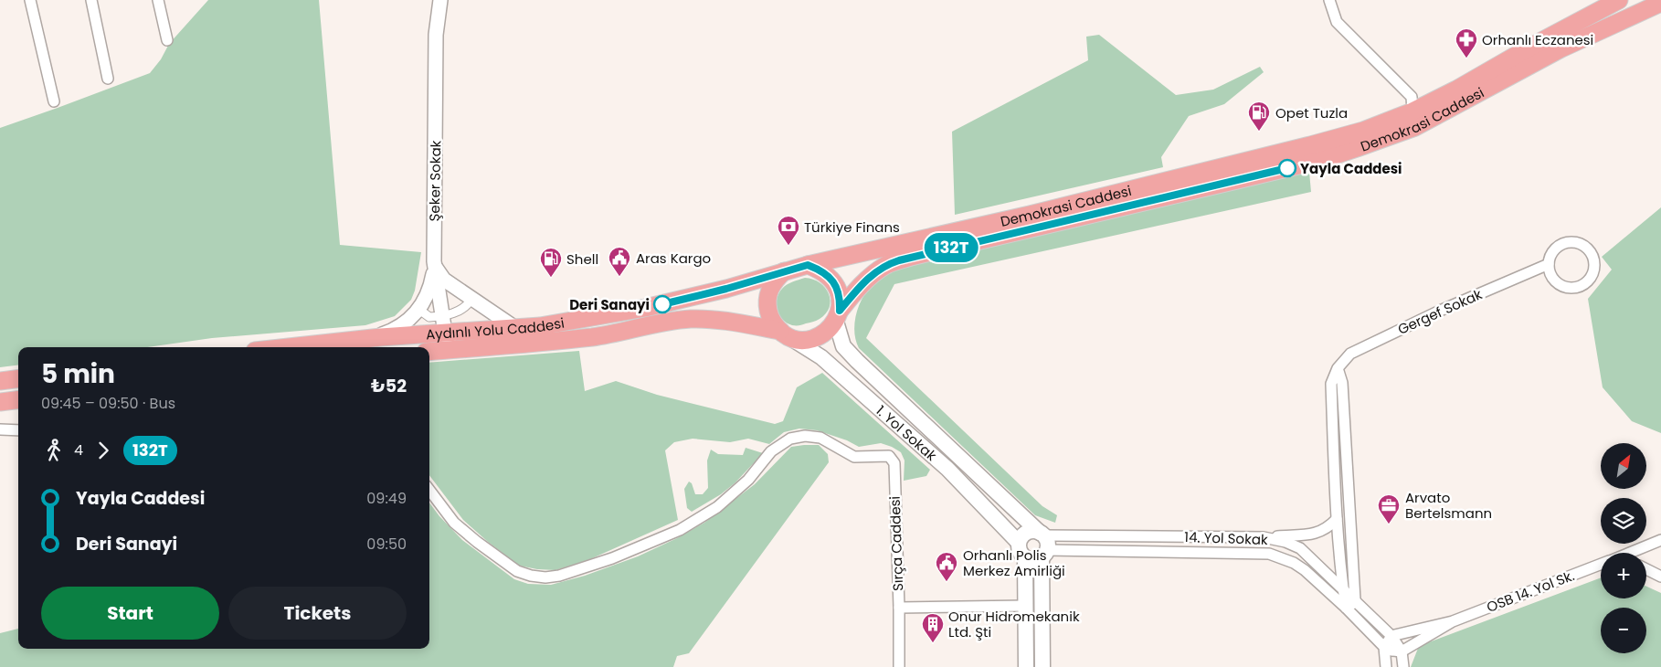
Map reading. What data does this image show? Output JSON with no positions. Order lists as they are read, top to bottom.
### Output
{
  "streets": {
    "main road": ["Demokrasi Caddesi", "Aydınlı Yolu Caddesi", "1. Yol Sokak"],
    "street": [
      "Şeker Sokak",
      "Gergef Sokak",
      "14. Yol Sokak",
      "Sırça Caddesi",
      "OSB 14. Yol Sk."
    ]
  },
  "crossings": [
    ["Demokrasi Caddesi", "Aydınlı Yolu Caddesi"],
    ["Demokrasi Caddesi", "1. Yol Sokak"],
    ["Şeker Sokak", "Aydınlı Yolu Caddesi"],
    ["Gergef Sokak", "14. Yol Sokak"],
    ["Aydınlı Yolu Caddesi", "1. Yol Sokak"],
    ["1. Yol Sokak", "14. Yol Sokak"]
  ],
  "places": {
    "pharmacy": ["Orhanlı Eczanesi"],
    "fuel station": ["Opet Tuzla", "Shell"],
    "other": ["Yayla Caddesi", "Deri Sanayi"],
    "bank": ["Türkiye Finans"],
    "public building": ["Aras Kargo", "Orhanlı Polis Merkez Amirliği"],
    "office": ["Arvato Bertelsmann"],
    "building": ["Onur Hidromekanik Ltd. Şti"]
  },
  "lines": ["bus line 132T"],
  "north": "top right",
  "page": {
    "on_map": "132T",
    "heading": ["5 min", "09:45 – 09:50 · Bus", "₺52"],
    "legs": ["4", "132T"],
    "map_buttons": ["+", "−"],
    "list": [
      {
        "name": "Yayla Caddesi",
        "value": "09:49"
      },
      {
        "name": "Deri Sanayi",
        "value": "09:50"
      }
    ],
    "buttons": ["Start", "Tickets"]
  }
}
